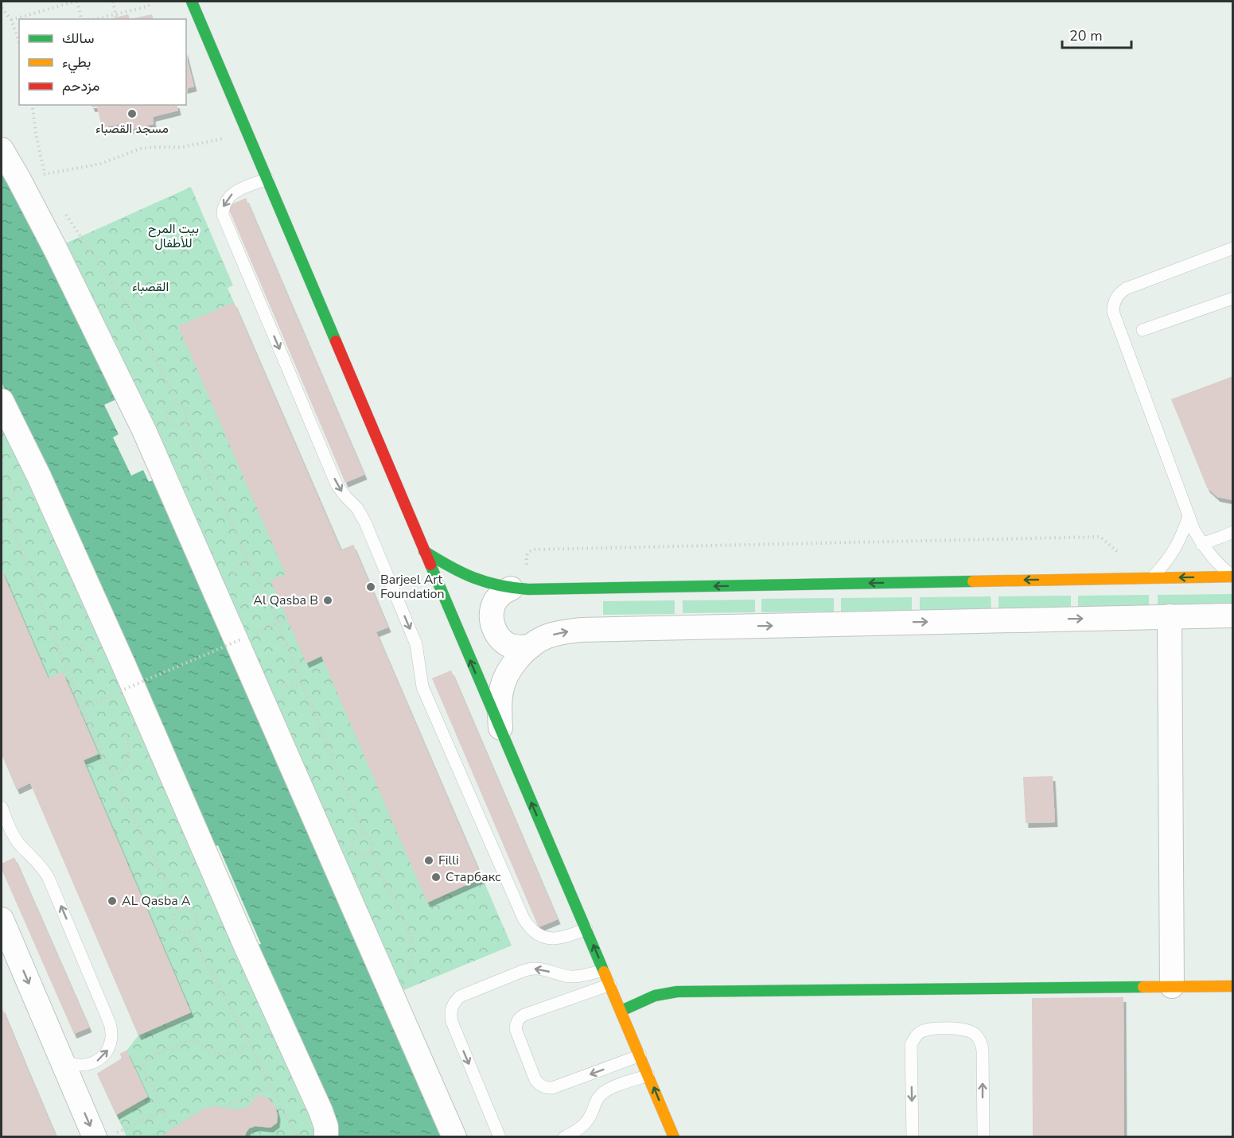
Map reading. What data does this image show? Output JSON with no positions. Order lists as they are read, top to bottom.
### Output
{
  "parks": ["بيت المرح للأطفال", "القصباء"],
  "places": [
    "مسجد القصباء",
    "Barjeel Art Foundation",
    "Al Qasba B",
    "Filli",
    "Старбакс",
    "AL Qasba A"
  ],
  "legend": ["سالك", "بطيء", "مزدحم"],
  "scale_bar": "20 m"
}
